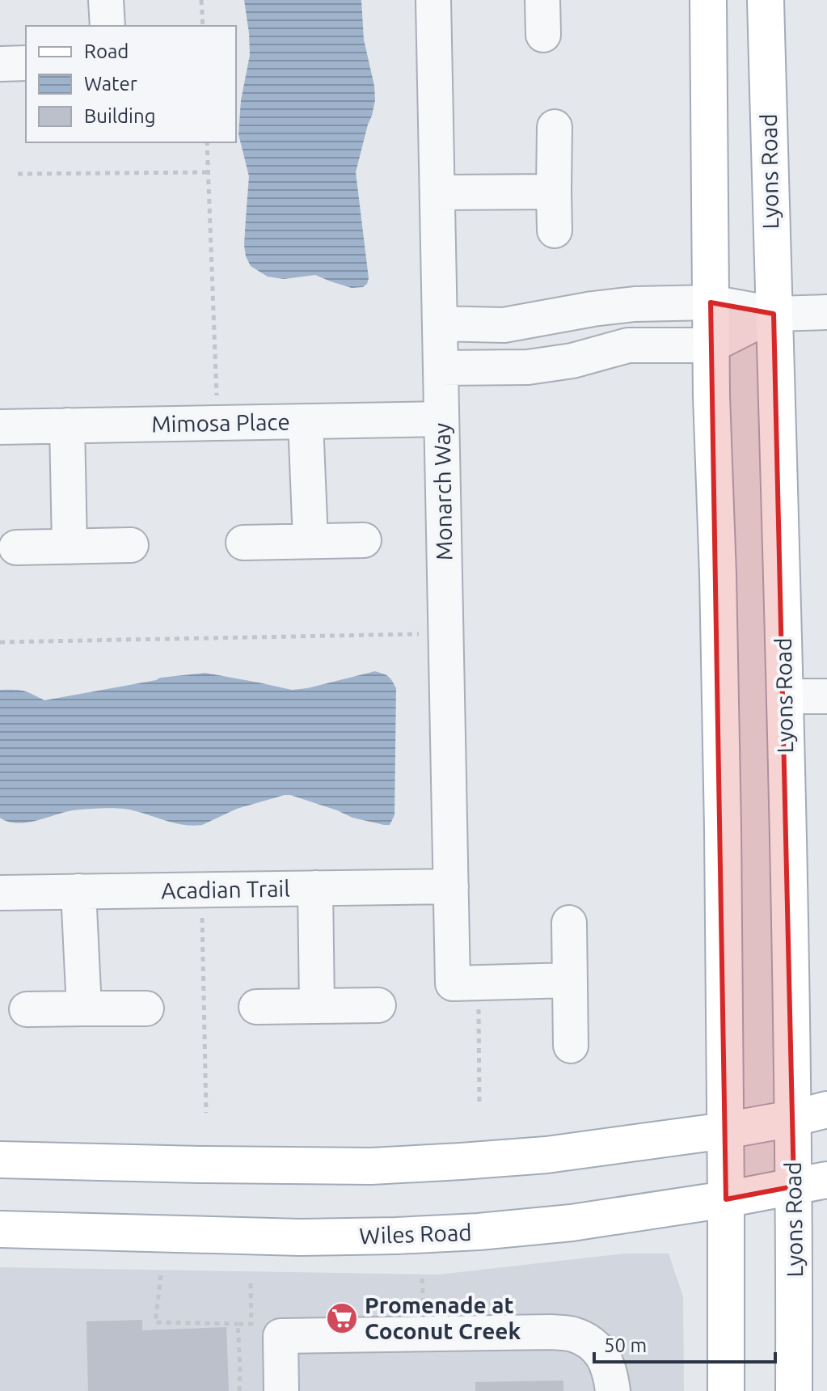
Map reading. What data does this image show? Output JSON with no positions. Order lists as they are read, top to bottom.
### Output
{
  "streets": {
    "main road": ["Lyons Road", "Wiles Road"],
    "street": ["Mimosa Place", "Monarch Way", "Acadian Trail"]
  },
  "crossings": [
    ["Lyons Road", "Wiles Road"],
    ["Mimosa Place", "Monarch Way"],
    ["Monarch Way", "Acadian Trail"]
  ],
  "places": {
    "supermarket": ["Promenade at Coconut Creek"]
  },
  "legend": ["Road", "Water", "Building"],
  "scale_bar": "50 m"
}
